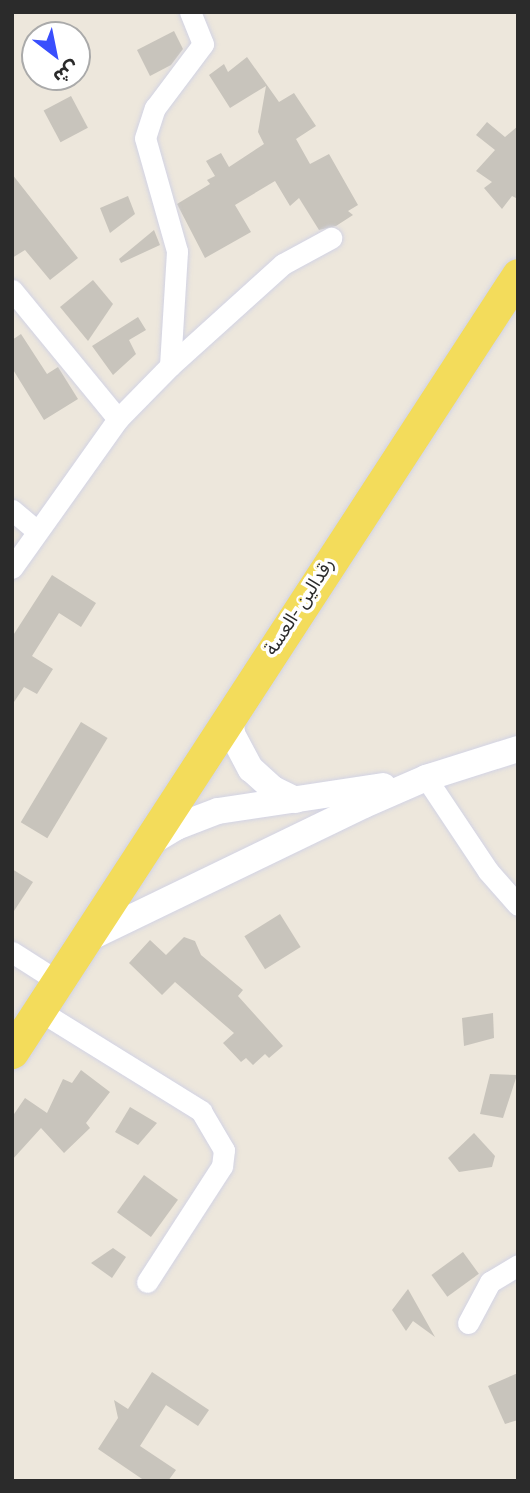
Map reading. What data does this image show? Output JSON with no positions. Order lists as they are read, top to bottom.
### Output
{
  "streets": {
    "main road": ["رقدالين -العسة"]
  },
  "north": "bottom right"
}
